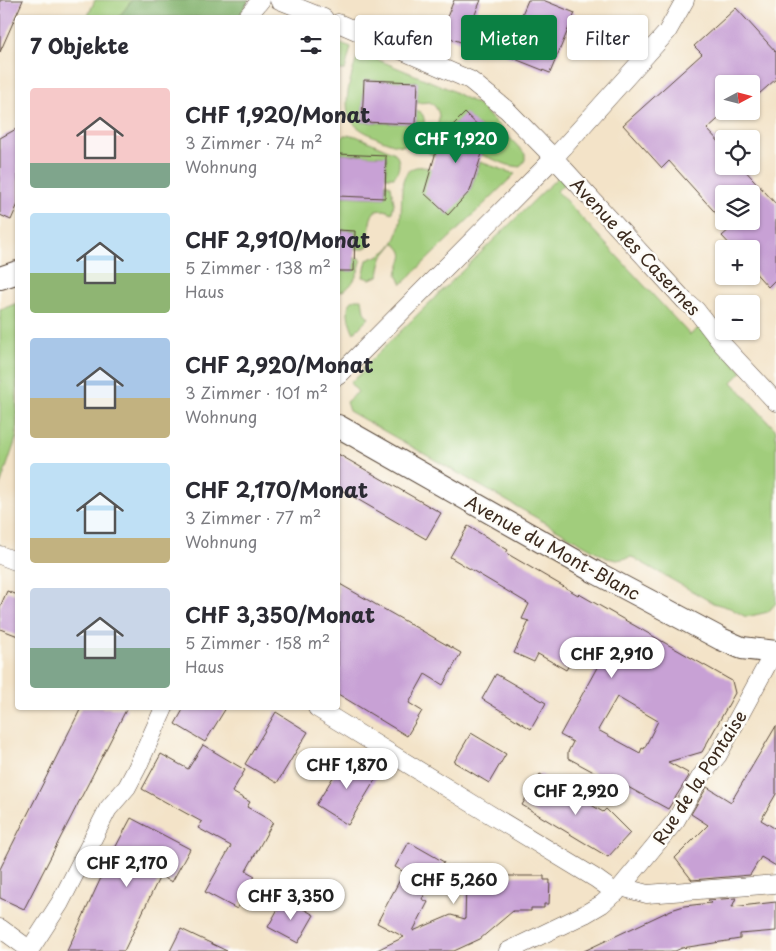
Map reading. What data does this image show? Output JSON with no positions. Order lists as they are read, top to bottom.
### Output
{
  "streets": {
    "main road": ["Avenue du Mont-Blanc"],
    "street": ["Avenue des Casernes", "Rue de la Pontaise"]
  },
  "crossings": [
    ["Avenue du Mont-Blanc", "Rue de la Pontaise"]
  ],
  "north": "right",
  "page": {
    "chip": ["Kaufen", "Mieten", "Filter"],
    "heading": "7 Objekte",
    "map_buttons": ["+", "−"],
    "list": [
      {
        "name": "CHF 1,920/Monat",
        "note": "3 Zimmer · 74 m² · Wohnung"
      },
      {
        "name": "CHF 2,910/Monat",
        "note": "5 Zimmer · 138 m² · Haus"
      },
      {
        "name": "CHF 2,920/Monat",
        "note": "3 Zimmer · 101 m² · Wohnung"
      },
      {
        "name": "CHF 2,170/Monat",
        "note": "3 Zimmer · 77 m² · Wohnung"
      },
      {
        "name": "CHF 3,350/Monat",
        "note": "5 Zimmer · 158 m² · Haus"
      }
    ],
    "price": [
      "CHF 1,920",
      "CHF 2,910",
      "CHF 1,870",
      "CHF 2,920",
      "CHF 2,170",
      "CHF 5,260",
      "CHF 3,350"
    ]
  }
}
